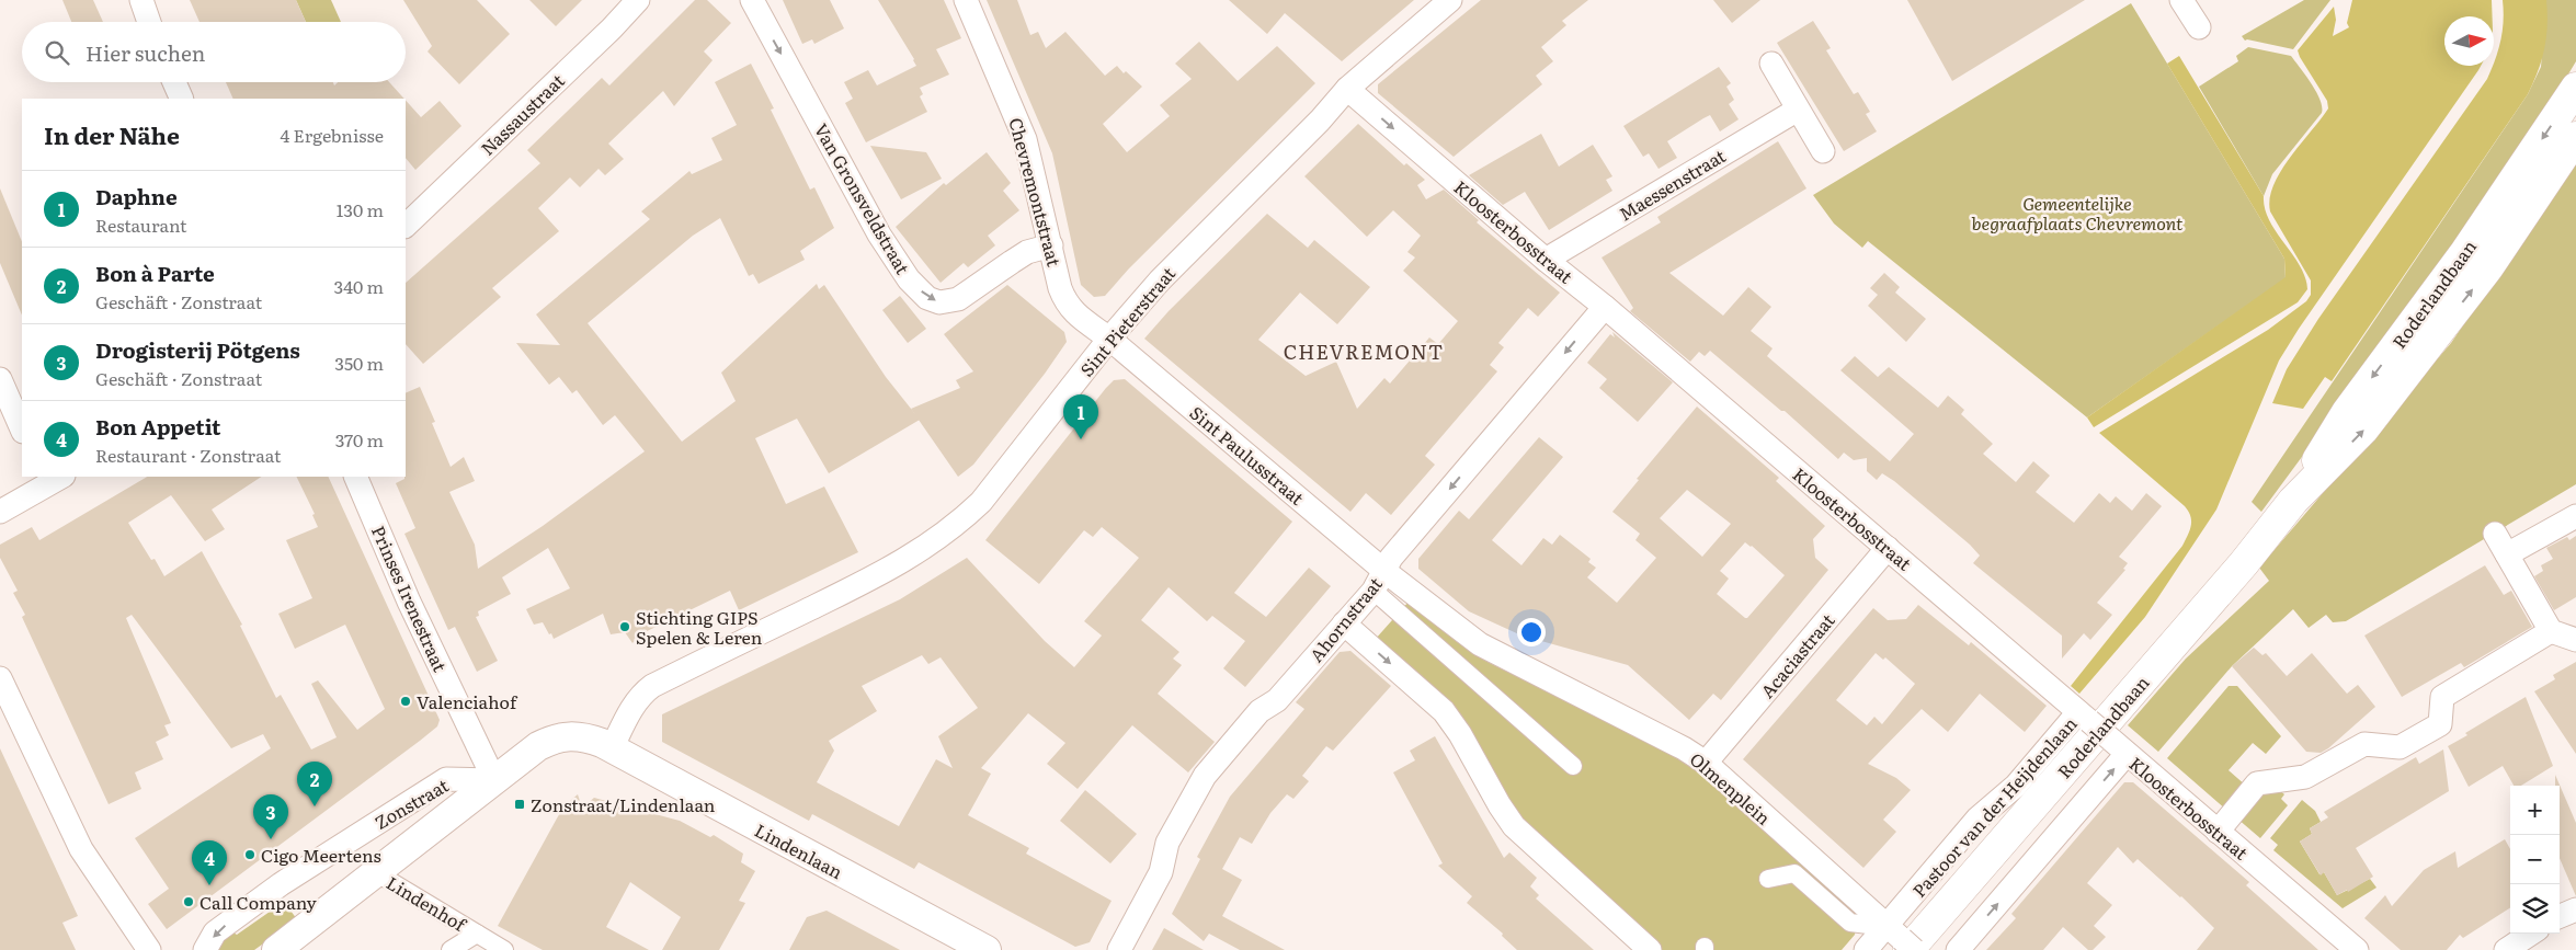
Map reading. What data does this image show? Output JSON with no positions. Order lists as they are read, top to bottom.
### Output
{
  "streets": {
    "main road": ["Roderlandbaan"],
    "street": [
      "Nassaustraat",
      "Maessenstraat",
      "Chevremontstraat",
      "Van Gronsveldstraat",
      "Kloosterbosstraat",
      "Sint Pieterstraat",
      "Sint Paulusstraat",
      "Prinses Irenestraat",
      "Ahornstraat",
      "Acaciastraat",
      "Olmenplein",
      "Zonstraat",
      "Pastoor van der Heijdenlaan",
      "Lindenlaan",
      "Lindenhof"
    ]
  },
  "crossings": [
    ["Maessenstraat", "Kloosterbosstraat"],
    ["Chevremontstraat", "Van Gronsveldstraat"],
    ["Chevremontstraat", "Sint Pieterstraat"],
    ["Chevremontstraat", "Sint Paulusstraat"],
    ["Kloosterbosstraat", "Sint Pieterstraat"],
    ["Kloosterbosstraat", "Ahornstraat"],
    ["Kloosterbosstraat", "Acaciastraat"],
    ["Kloosterbosstraat", "Pastoor van der Heijdenlaan"],
    ["Roderlandbaan", "Olmenplein"],
    ["Roderlandbaan", "Pastoor van der Heijdenlaan"],
    ["Sint Pieterstraat", "Sint Paulusstraat"],
    ["Sint Pieterstraat", "Zonstraat"],
    ["Sint Pieterstraat", "Lindenlaan"],
    ["Sint Paulusstraat", "Ahornstraat"],
    ["Sint Paulusstraat", "Olmenplein"],
    ["Prinses Irenestraat", "Zonstraat"],
    ["Ahornstraat", "Olmenplein"],
    ["Acaciastraat", "Olmenplein"],
    ["Olmenplein", "Pastoor van der Heijdenlaan"],
    ["Zonstraat", "Lindenlaan"],
    ["Zonstraat", "Lindenhof"]
  ],
  "one_way": ["Ahornstraat"],
  "districts": ["CHEVREMONT"],
  "parks": ["Gemeentelijke begraafplaats Chevremont"],
  "places": {
    "other": [
      "Stichting GIPS Spelen & Leren",
      "Valenciahof",
      "Cigo Meertens",
      "Call Company"
    ],
    "transit": ["Zonstraat/Lindenlaan"]
  },
  "north": "right",
  "page": {
    "search": "Hier suchen",
    "heading": ["In der Nähe", "4 Ergebnisse"],
    "list": [
      {
        "mark": "1",
        "name": "Daphne",
        "note": "Restaurant",
        "value": "130 m"
      },
      {
        "mark": "2",
        "name": "Bon à Parte",
        "note": "Geschäft · Zonstraat",
        "value": "340 m"
      },
      {
        "mark": "3",
        "name": "Drogisterij Pötgens",
        "note": "Geschäft · Zonstraat",
        "value": "350 m"
      },
      {
        "mark": "4",
        "name": "Bon Appetit",
        "note": "Restaurant · Zonstraat",
        "value": "370 m"
      }
    ],
    "pins": [
      "1",
      "2",
      "3",
      "4"
    ],
    "map_buttons": ["+", "−"]
  }
}
